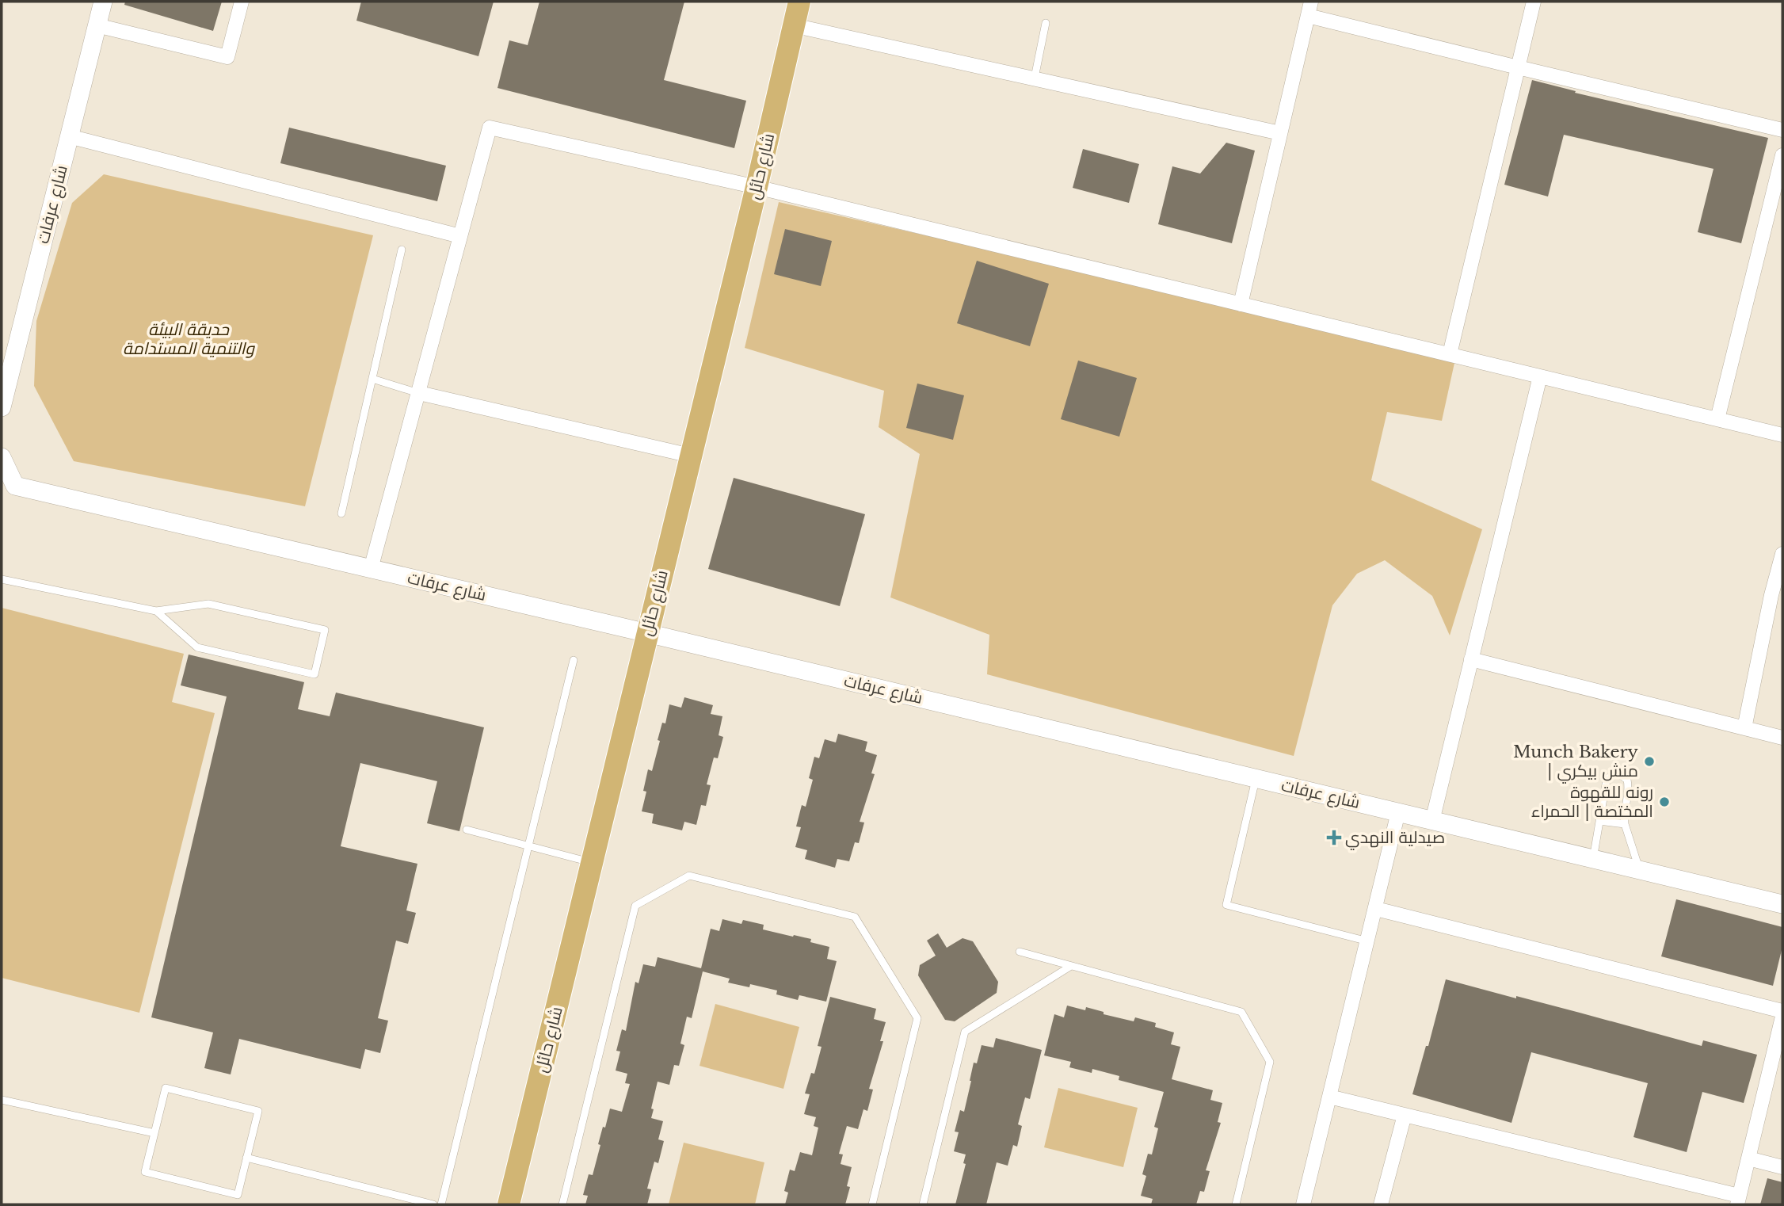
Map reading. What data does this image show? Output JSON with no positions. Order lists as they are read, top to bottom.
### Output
{
  "streets": {
    "main road": ["شارع حائل"],
    "street": ["شارع عرفات"]
  },
  "crossings": [
    ["شارع حائل", "شارع عرفات"]
  ],
  "parks": ["حديقة البيئة والتنمية المستدامة"],
  "places": {
    "other": ["Munch Bakery | منش بيكري", "رونه للقهوة المختصة | الحمراء"],
    "health": ["صيدلية النهدي"]
  }
}
